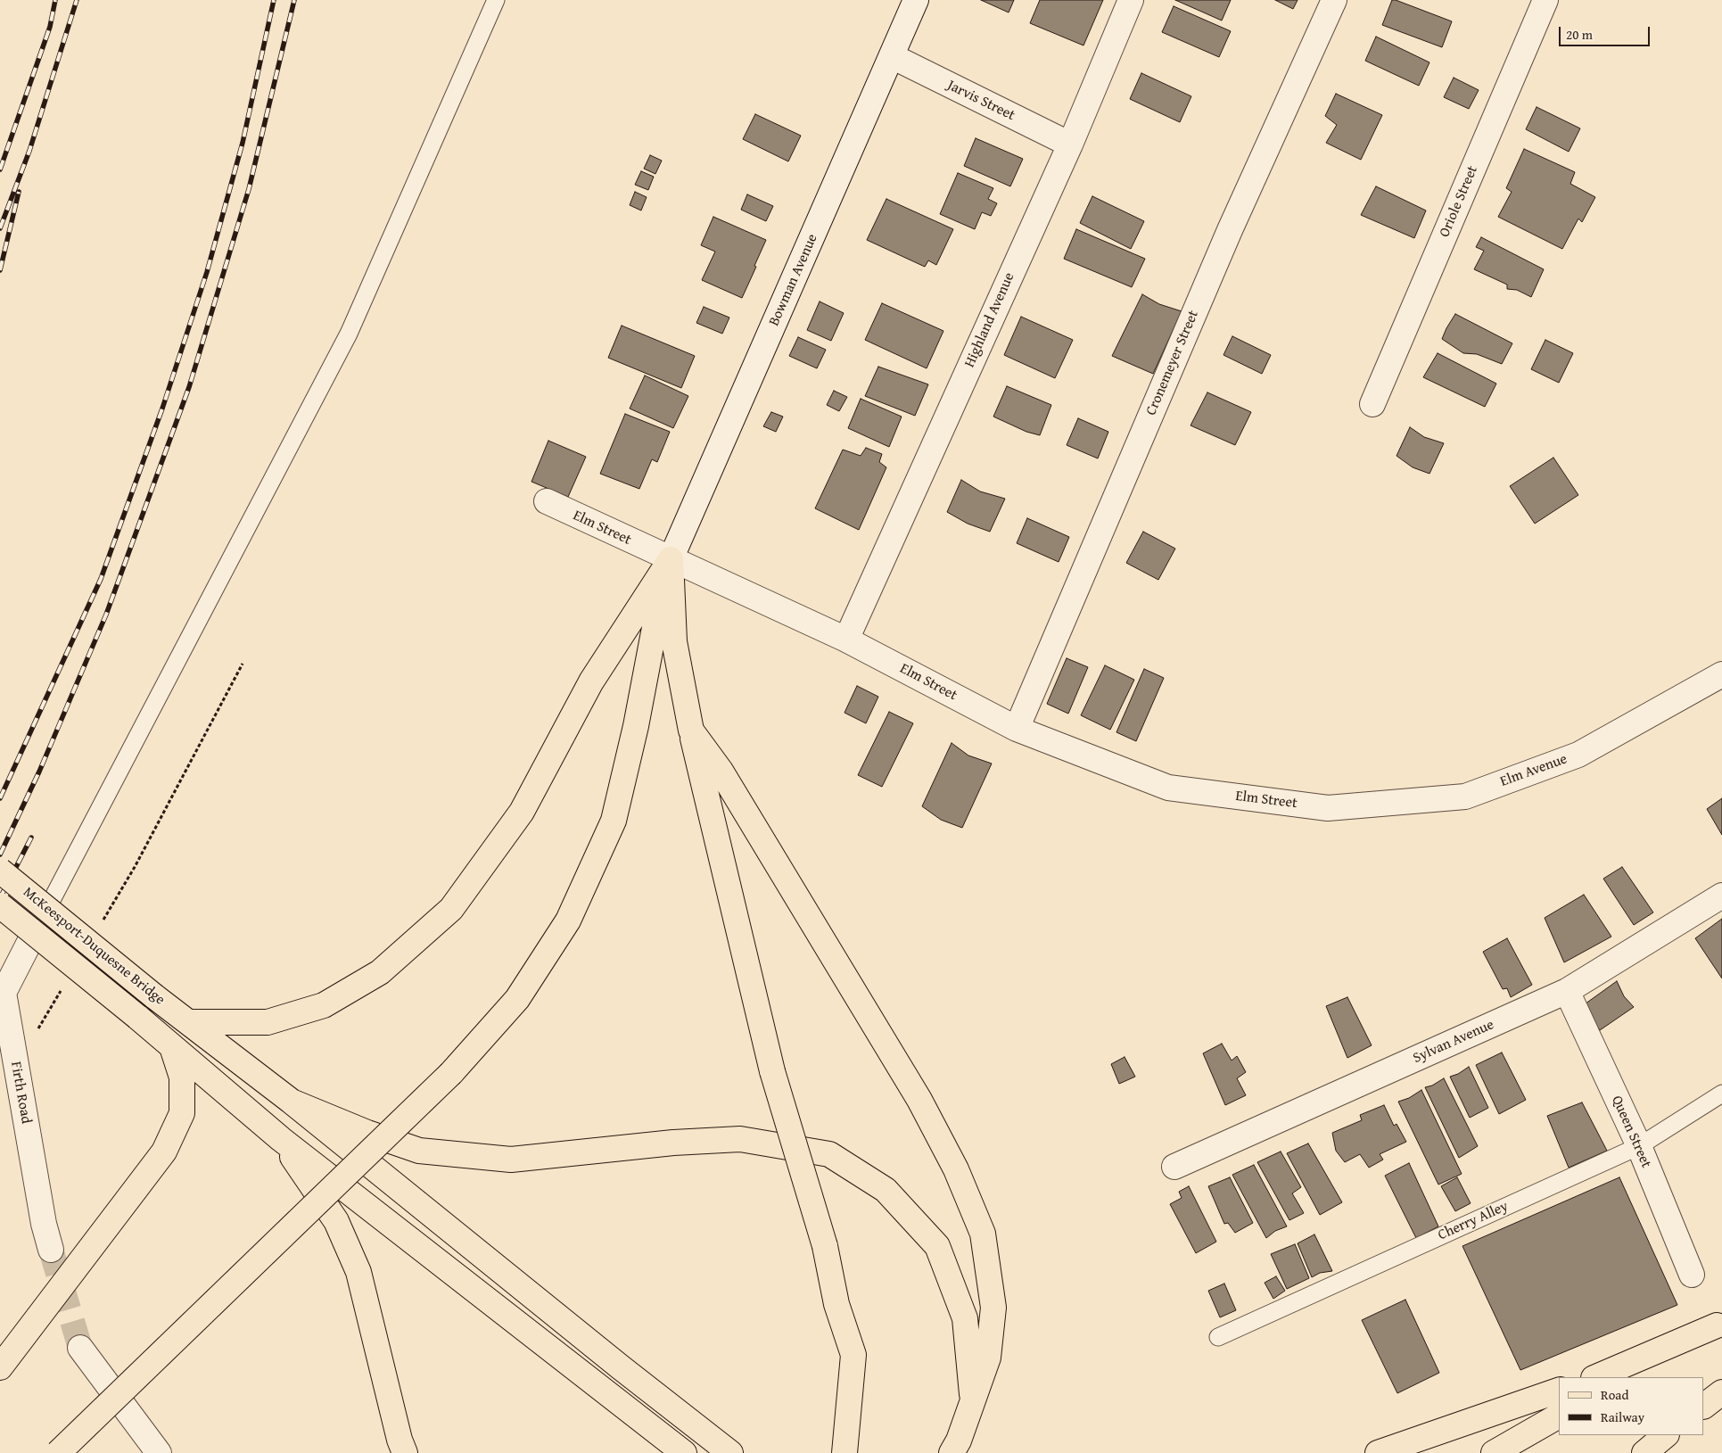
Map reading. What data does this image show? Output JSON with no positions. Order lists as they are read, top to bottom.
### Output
{
  "streets": {
    "main road": ["McKeesport-Duquesne Bridge"],
    "street": [
      "Jarvis Street",
      "Oriole Street",
      "Bowman Avenue",
      "Highland Avenue",
      "Cronemeyer Street",
      "Elm Street",
      "Elm Avenue",
      "Sylvan Avenue",
      "Firth Road",
      "Queen Street"
    ],
    "lane": ["Cherry Alley"]
  },
  "crossings": [
    ["Jarvis Street", "Bowman Avenue"],
    ["Jarvis Street", "Highland Avenue"],
    ["Bowman Avenue", "Elm Street"],
    ["Highland Avenue", "Elm Street"],
    ["Cronemeyer Street", "Elm Street"],
    ["Elm Street", "Elm Avenue"],
    ["Sylvan Avenue", "Queen Street"],
    ["Queen Street", "Cherry Alley"]
  ],
  "legend": ["Road", "Railway"],
  "scale_bar": "20 m"
}
